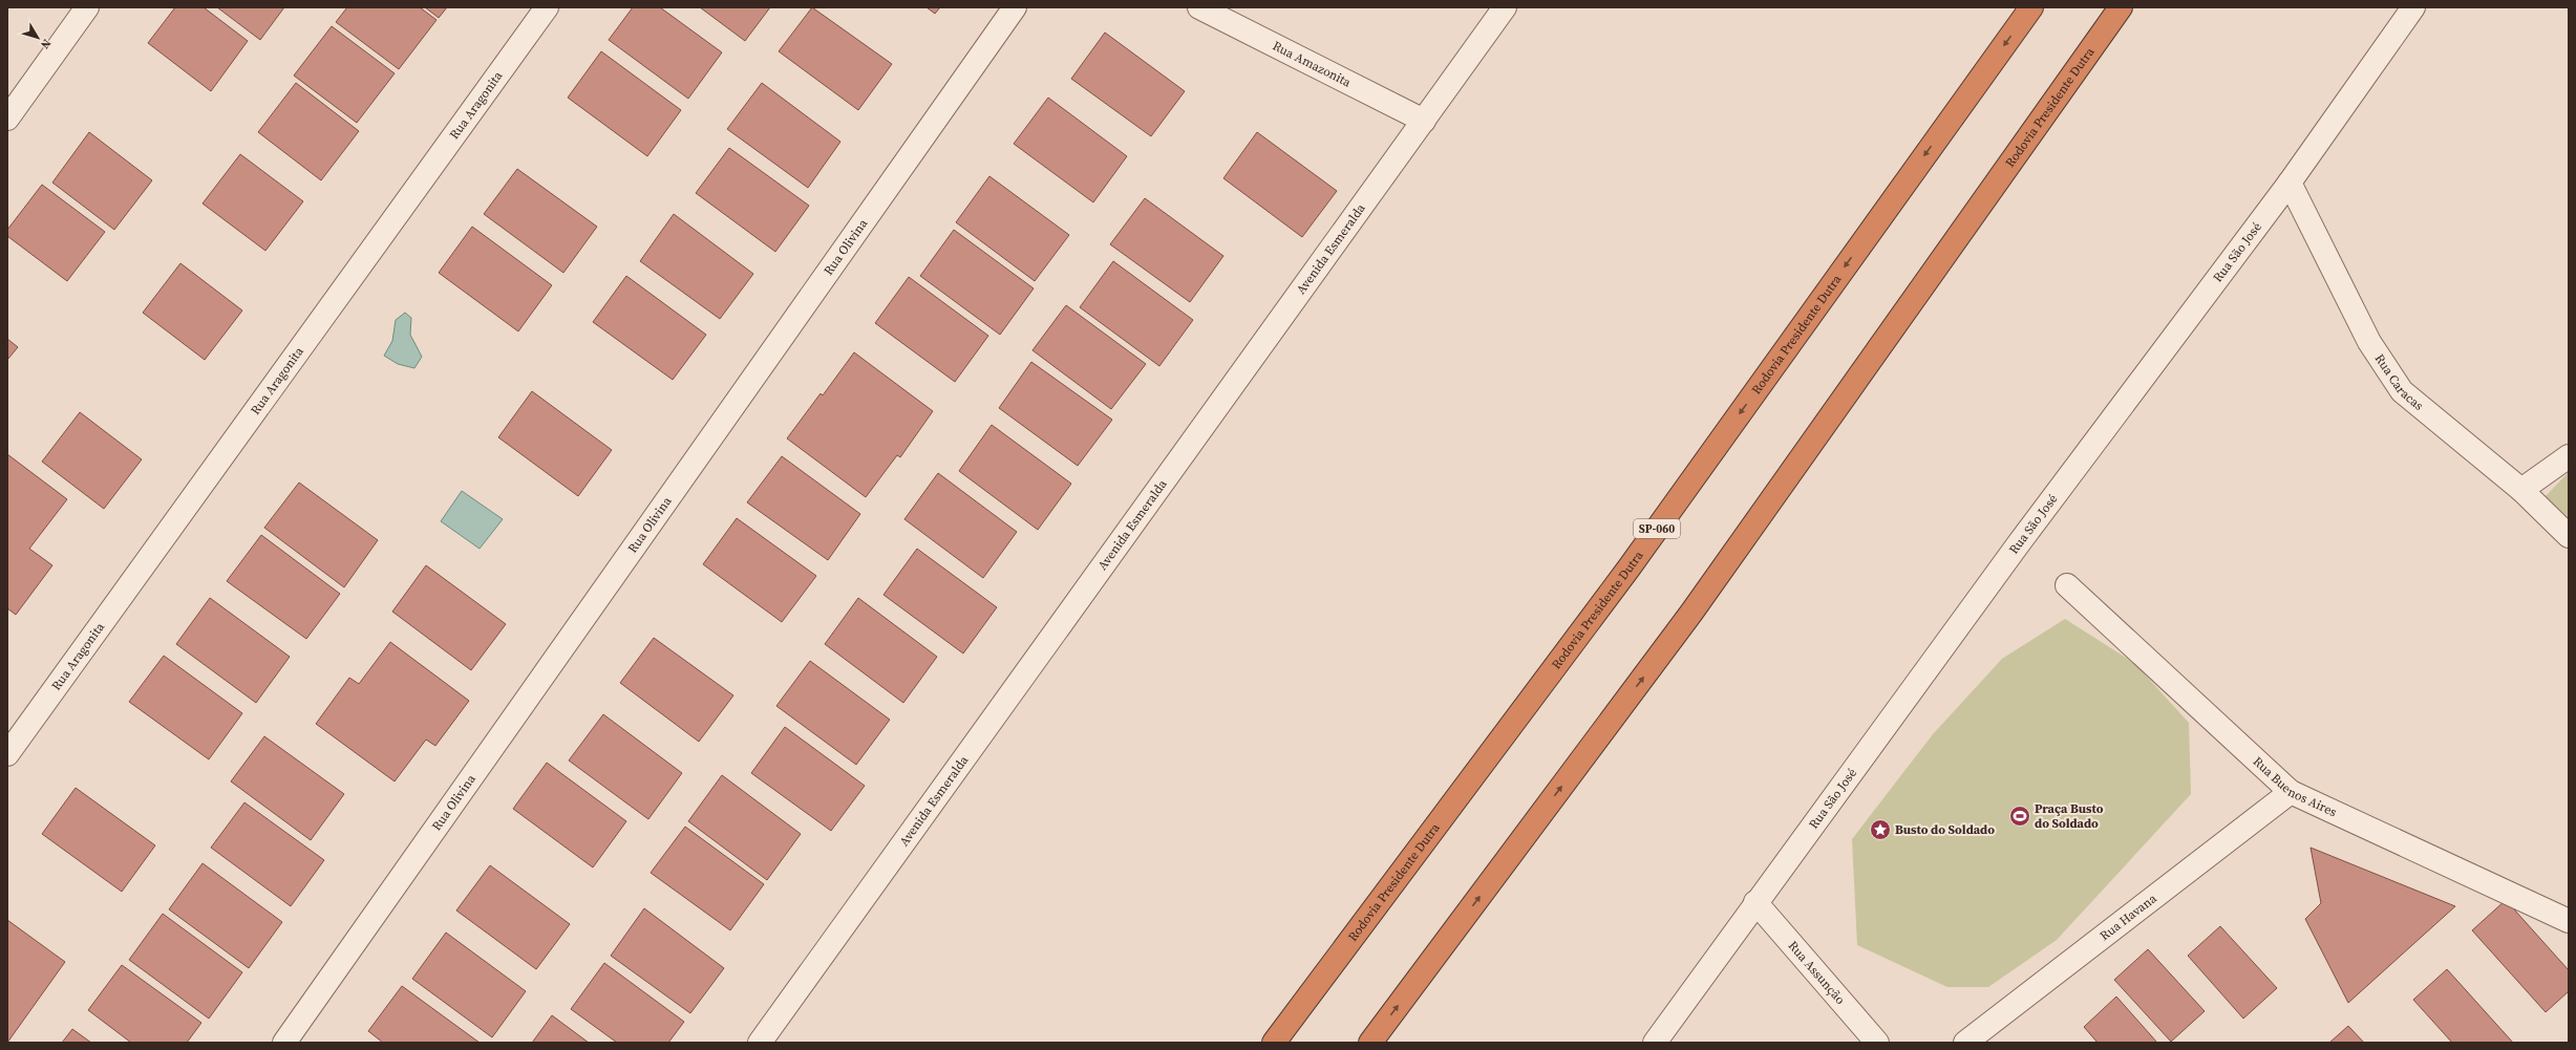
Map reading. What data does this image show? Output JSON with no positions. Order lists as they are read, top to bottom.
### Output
{
  "streets": {
    "highway": ["Rodovia Presidente Dutra", "SP-060"],
    "street": [
      "Rua Amazonita",
      "Rua Aragonita",
      "Rua Olivina",
      "Avenida Esmeralda",
      "Rua São José",
      "Rua Caracas",
      "Rua Buenos Aires",
      "Rua Havana",
      "Rua Assunção"
    ]
  },
  "crossings": [
    ["Rua Amazonita", "Avenida Esmeralda"],
    ["Rua São José", "Rua Caracas"],
    ["Rua São José", "Rua Assunção"],
    ["Rua Buenos Aires", "Rua Havana"]
  ],
  "places": {
    "sports": ["Praça Busto do Soldado"],
    "place": ["Busto do Soldado"]
  },
  "north": "bottom right"
}
